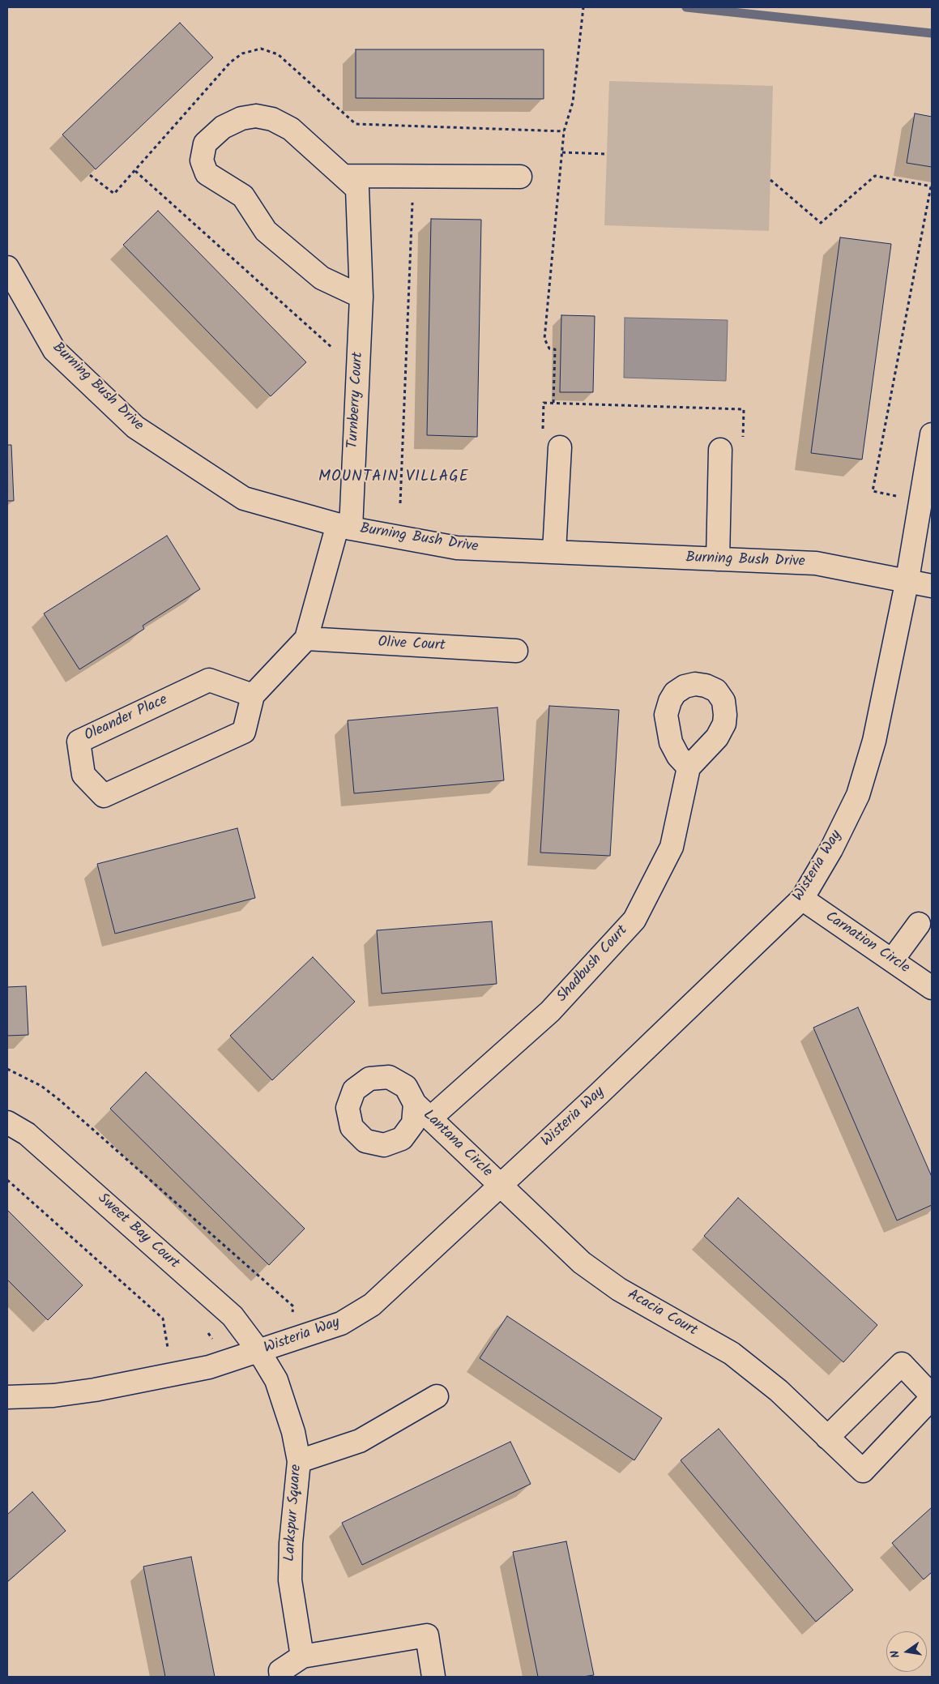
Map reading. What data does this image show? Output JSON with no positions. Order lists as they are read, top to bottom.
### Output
{
  "streets": {
    "street": [
      "Burning Bush Drive",
      "Turnberry Court",
      "Olive Court",
      "Oleander Place",
      "Wisteria Way",
      "Carnation Circle",
      "Shadbush Court",
      "Lantana Circle",
      "Sweet Bay Court",
      "Acacia Court",
      "Larkspur Square"
    ]
  },
  "crossings": [
    ["Burning Bush Drive", "Turnberry Court"],
    ["Burning Bush Drive", "Oleander Place"],
    ["Burning Bush Drive", "Wisteria Way"],
    ["Turnberry Court", "Oleander Place"],
    ["Olive Court", "Oleander Place"],
    ["Wisteria Way", "Carnation Circle"],
    ["Wisteria Way", "Lantana Circle"],
    ["Wisteria Way", "Sweet Bay Court"],
    ["Wisteria Way", "Acacia Court"],
    ["Wisteria Way", "Larkspur Square"],
    ["Shadbush Court", "Lantana Circle"],
    ["Lantana Circle", "Acacia Court"],
    ["Sweet Bay Court", "Larkspur Square"]
  ],
  "districts": ["MOUNTAIN VILLAGE"],
  "north": "left"
}
